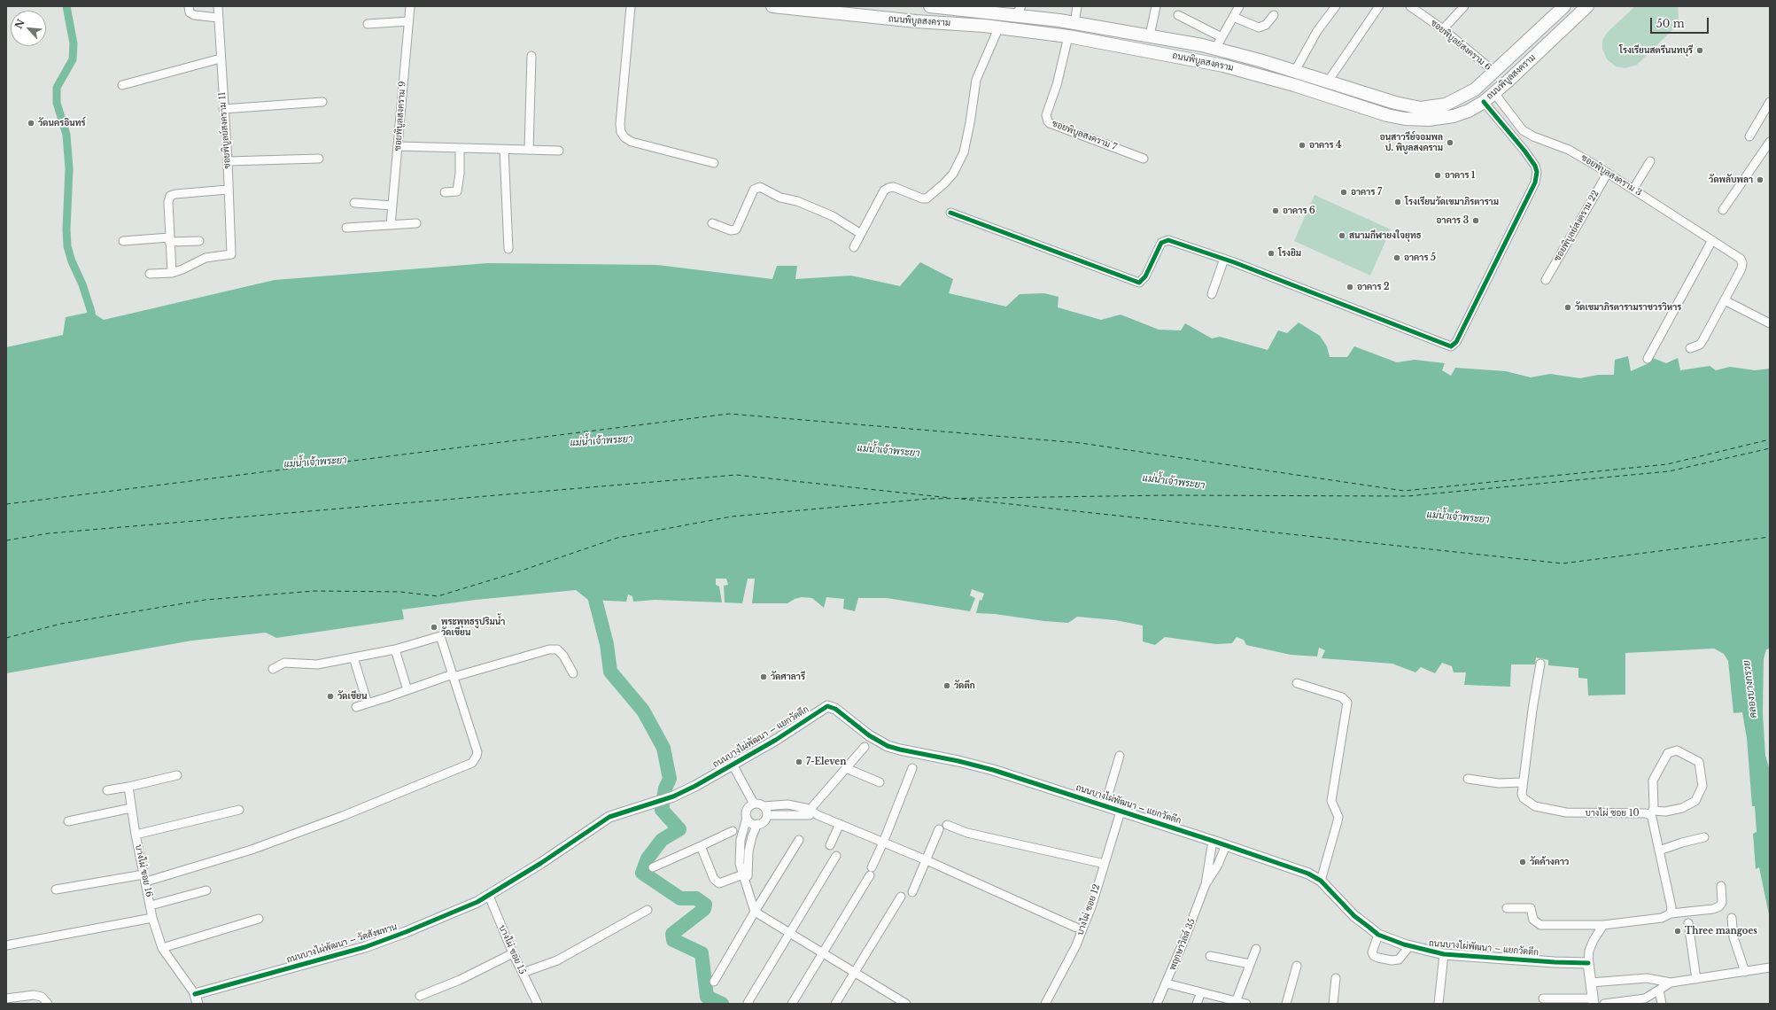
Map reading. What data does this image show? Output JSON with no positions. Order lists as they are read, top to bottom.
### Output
{
  "streets": {
    "main road": ["ถนนพิบูลสงคราม"],
    "street": [
      "ซอยพิบูลย์สงคราม 6",
      "ซอยพิบูลสงคราม 9",
      "ซอยพิบูลย์สงคราม 11",
      "ซอยพิบูลสงคราม 7",
      "ซอยพิบูลสงคราม 3",
      "ซอยพิบูลย์สงคราม 22",
      "ถนนบางไผ่พัฒนา – แยกวัดตึก",
      "บางไผ่ ซอย 10",
      "บางไผ่ ซอย 16",
      "บางไผ่ ซอย 12",
      "ถนนบางไผ่พัฒนา – วัดสังฆทาน",
      "พฤกษาวิลล์ 35",
      "บางไผ่ ซอย 15"
    ]
  },
  "crossings": [
    ["ถนนพิบูลสงคราม", "ซอยพิบูลย์สงคราม 6"],
    ["ถนนพิบูลสงคราม", "ซอยพิบูลสงคราม 7"],
    ["ถนนพิบูลสงคราม", "ซอยพิบูลสงคราม 3"],
    ["ซอยพิบูลสงคราม 3", "ซอยพิบูลย์สงคราม 22"],
    ["ถนนบางไผ่พัฒนา – แยกวัดตึก", "บางไผ่ ซอย 12"],
    ["ถนนบางไผ่พัฒนา – แยกวัดตึก", "ถนนบางไผ่พัฒนา – วัดสังฆทาน"],
    ["ถนนบางไผ่พัฒนา – แยกวัดตึก", "พฤกษาวิลล์ 35"],
    ["ถนนบางไผ่พัฒนา – แยกวัดตึก", "บางไผ่ ซอย 15"],
    ["บางไผ่ ซอย 16", "ถนนบางไผ่พัฒนา – วัดสังฆทาน"],
    ["ถนนบางไผ่พัฒนา – วัดสังฆทาน", "บางไผ่ ซอย 15"]
  ],
  "water": ["แม่น้ำเจ้าพระยา", "คลองบางกรวย"],
  "places": [
    "โรงเรียนสตรีนนทบุรี",
    "วัดนครอินทร์",
    "อนุสาวรีย์จอมพล ป. พิบูลสงคราม",
    "อาคาร 4",
    "อาคาร 1",
    "วัดพลับพลา",
    "อาคาร 7",
    "โรงเรียนวัดเขมาภิรตาราม",
    "อาคาร 6",
    "อาคาร 3",
    "สนามกีฬายงใจยุทธ",
    "โรงยิม",
    "อาคาร 5",
    "อาคาร 2",
    "วัดเขมาภิรตารามราชวรวิหาร",
    "พระพุทธรูปริมน้ำ วัดเขียน",
    "วัดศาลารี",
    "วัดตึก",
    "วัดเขียน",
    "7-Eleven",
    "วัดค้างคาว",
    "Three mangoes"
  ],
  "scale_bar": "50 m",
  "north": "top left"
}
